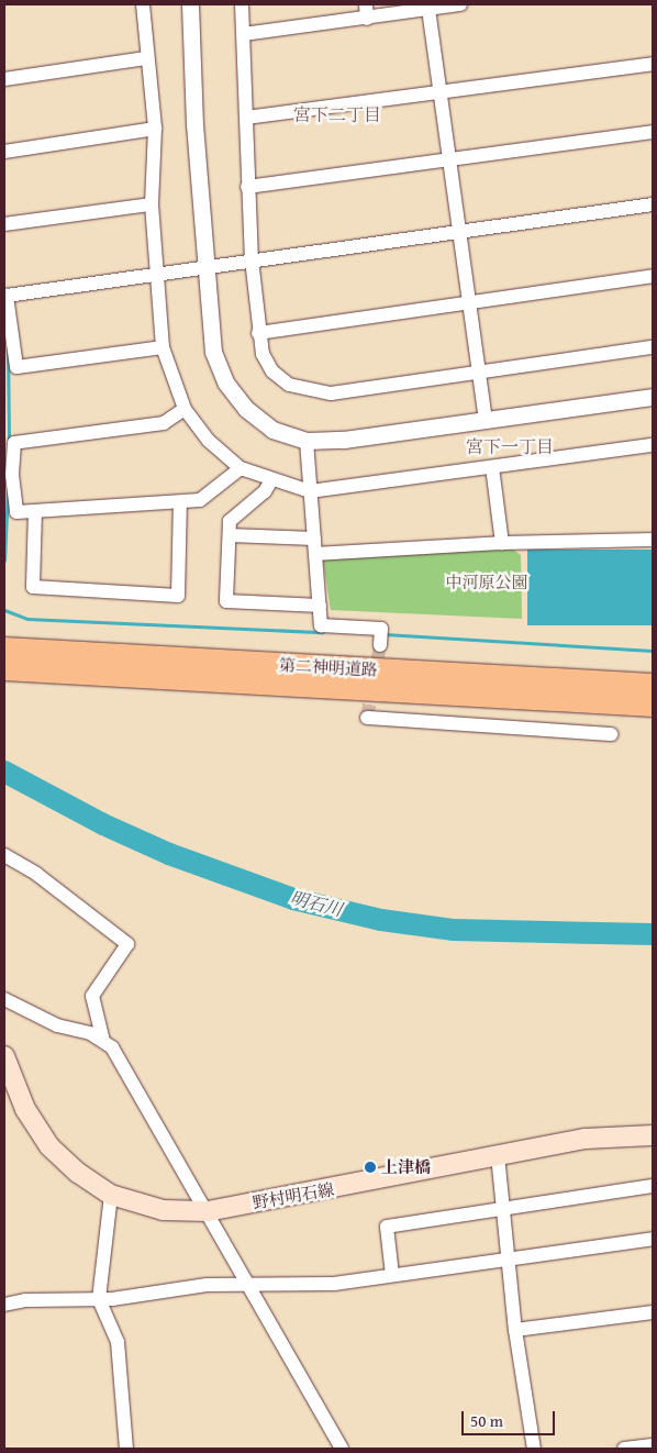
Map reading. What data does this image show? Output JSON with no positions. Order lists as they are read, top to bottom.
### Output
{
  "streets": {
    "highway": ["第二神明道路"],
    "main road": ["野村明石線"]
  },
  "districts": ["宮下二丁目", "宮下一丁目"],
  "water": ["明石川"],
  "parks": ["中河原公園"],
  "places": ["上津橋"],
  "scale_bar": "50 m"
}
